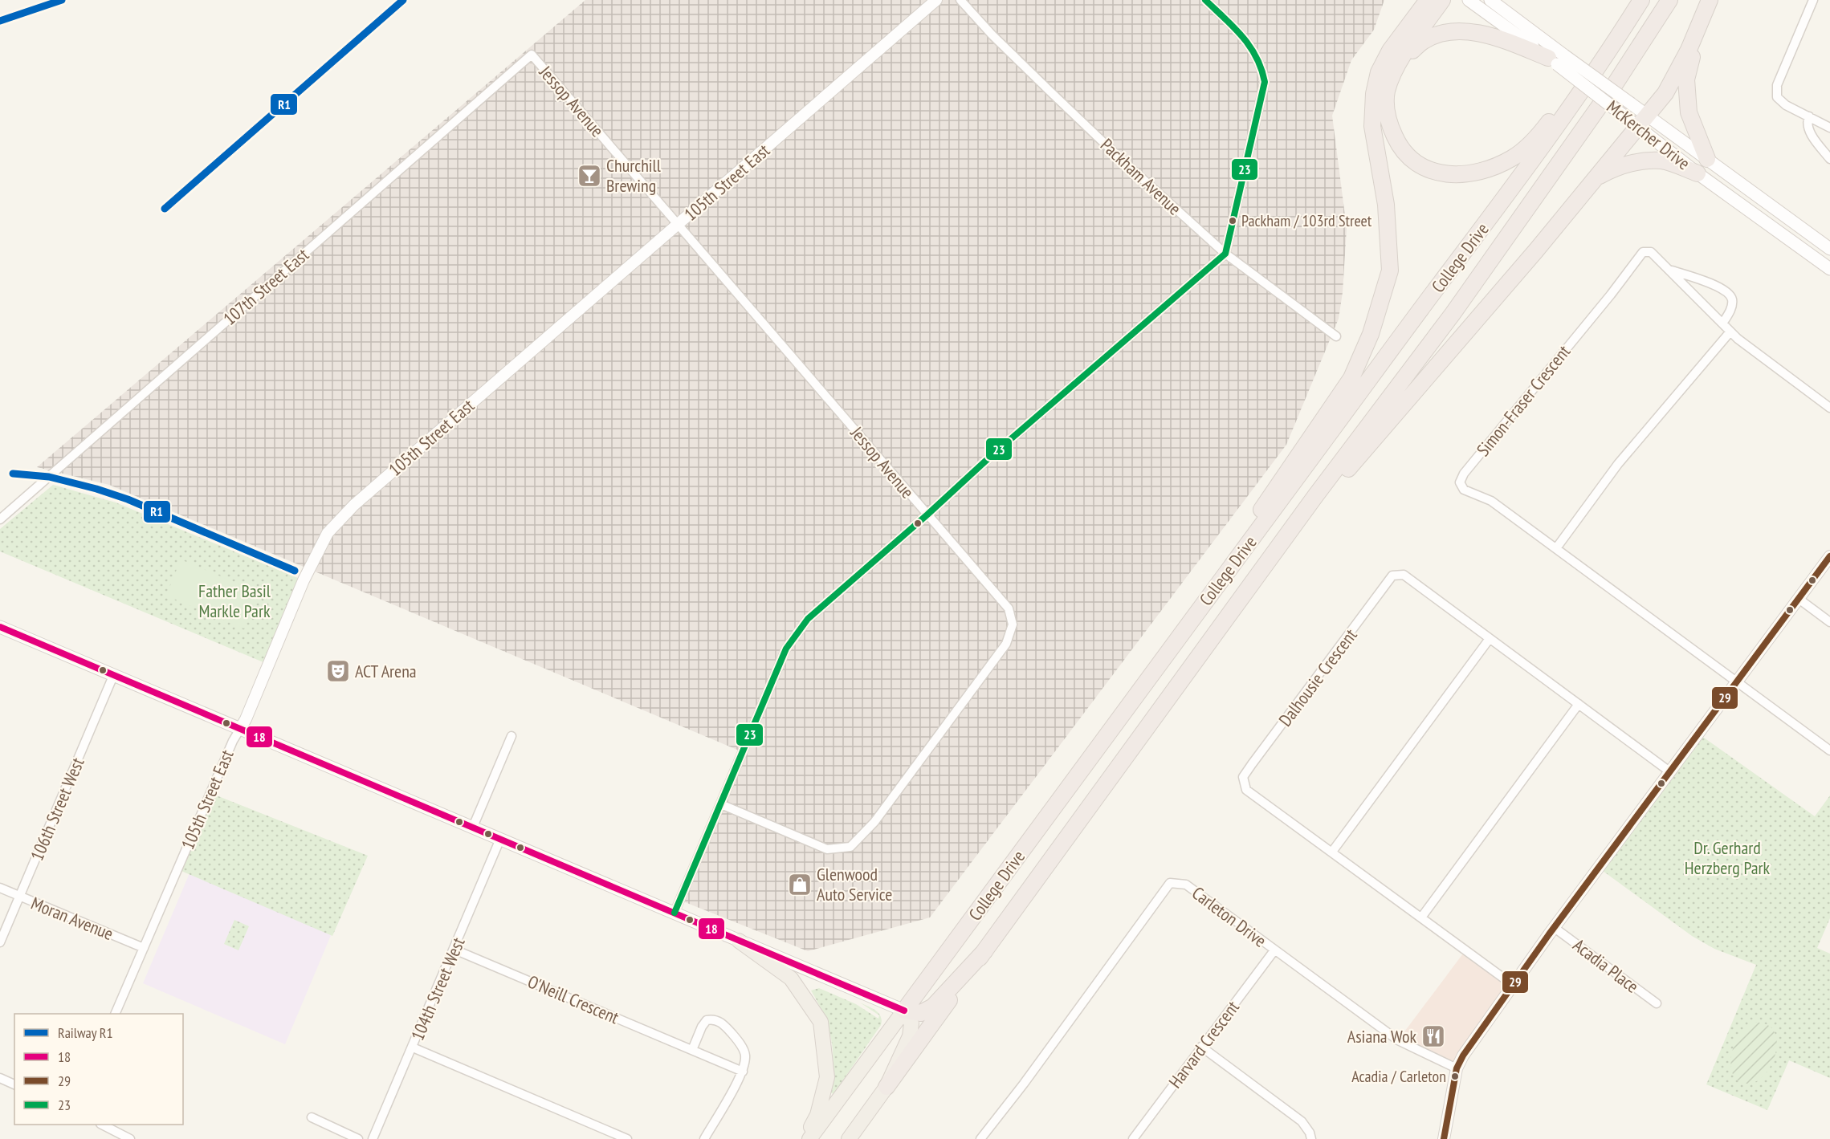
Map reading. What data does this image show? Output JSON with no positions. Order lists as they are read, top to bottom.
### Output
{
  "streets": {
    "highway": ["College Drive"],
    "main road": ["McKercher Drive"],
    "street": [
      "Jessop Avenue",
      "Packham Avenue",
      "105th Street East",
      "107th Street East",
      "Simon-Fraser Crescent",
      "Dalhousie Crescent",
      "106th Street West",
      "Carleton Drive",
      "Moran Avenue",
      "Acadia Place",
      "104th Street West",
      "O'Neill Crescent",
      "Harvard Crescent"
    ]
  },
  "crossings": [
    ["Jessop Avenue", "105th Street East"],
    ["Jessop Avenue", "107th Street East"],
    ["105th Street East", "Moran Avenue"],
    ["106th Street West", "Moran Avenue"],
    ["Carleton Drive", "Harvard Crescent"],
    ["104th Street West", "O'Neill Crescent"]
  ],
  "parks": ["Father Basil Markle Park", "Dr. Gerhard Herzberg Park"],
  "places": {
    "bar": ["Churchill Brewing"],
    "other": ["Packham / 103rd Street", "Acadia / Carleton"],
    "theatre": ["ACT Arena"],
    "shop": ["Glenwood Auto Service"],
    "restaurant": ["Asiana Wok"]
  },
  "lines": [
    "rail line R1",
    "transit line 23",
    "transit line 29",
    "transit line 18"
  ],
  "legend": [
    "Railway R1",
    "18",
    "29",
    "23"
  ]
}
